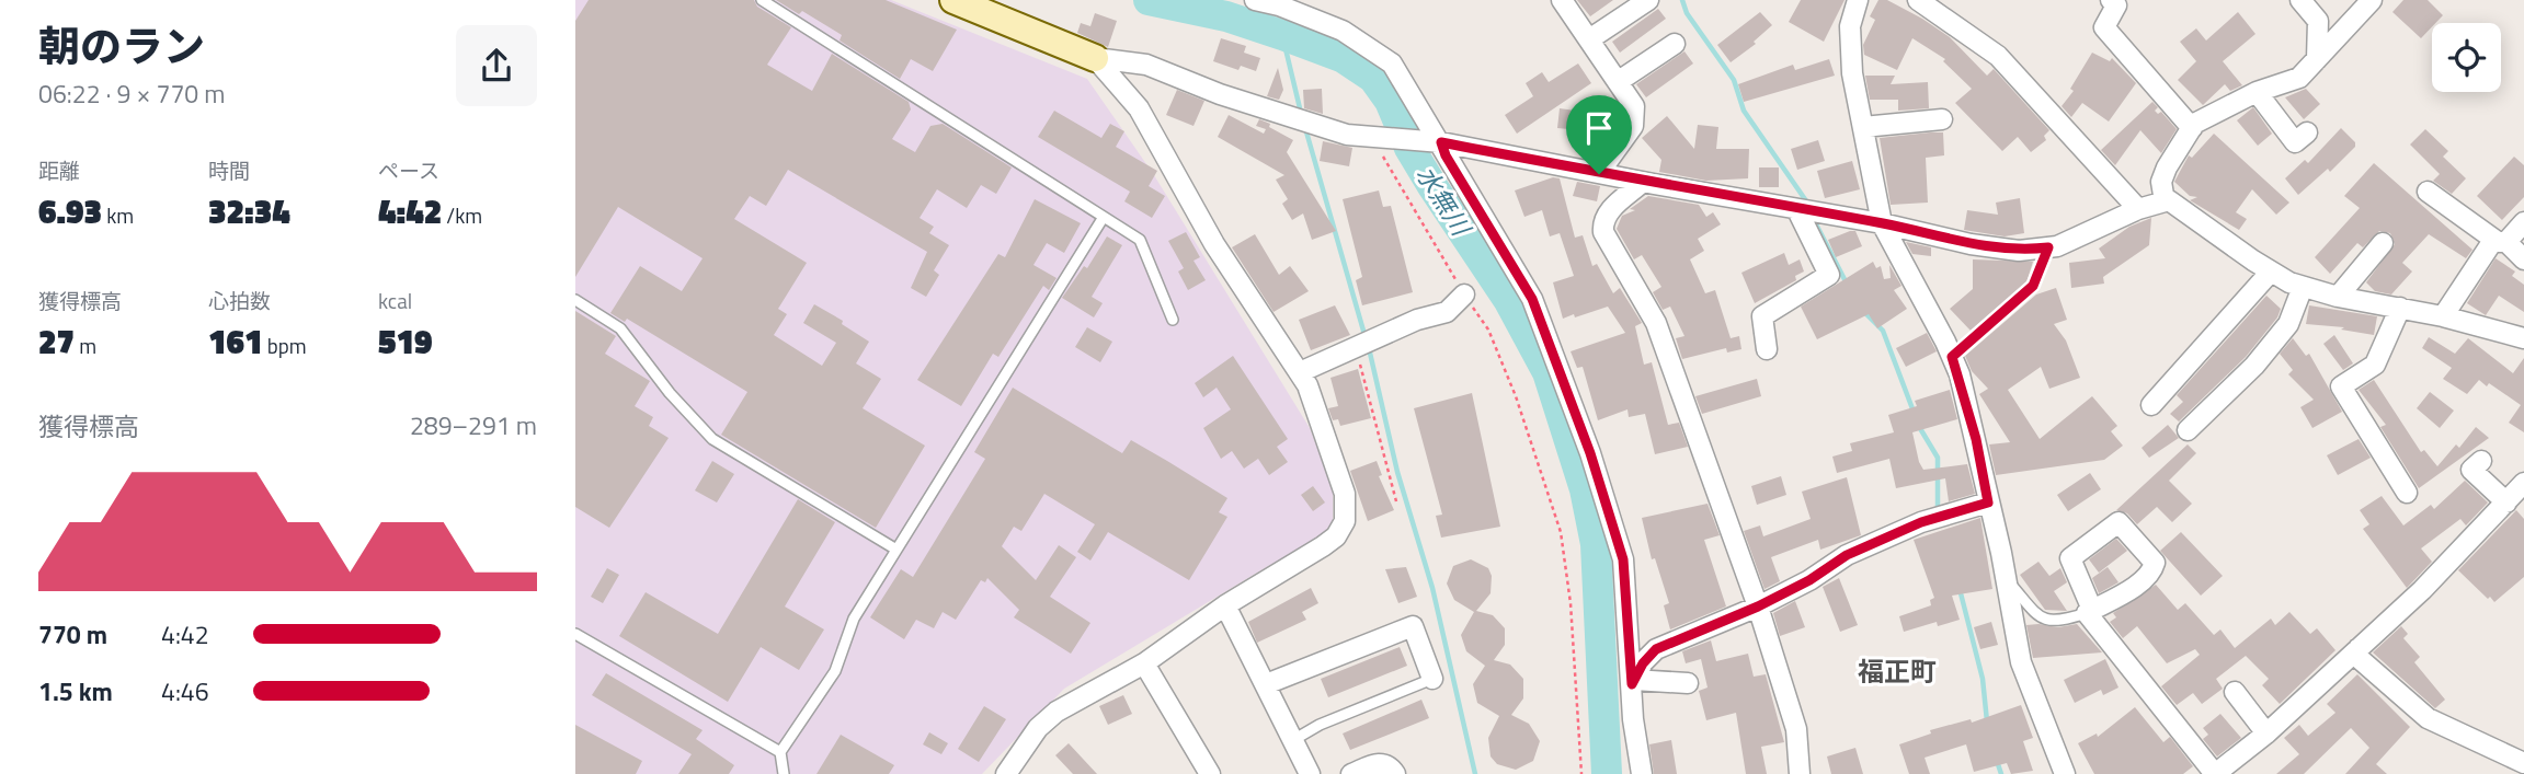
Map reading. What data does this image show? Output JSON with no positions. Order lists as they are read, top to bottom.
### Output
{
  "districts": ["福正町"],
  "water": ["水無川"],
  "page": {
    "heading": ["朝のラン", "06:22 · 9 × 770 m"],
    "stats": [
      ["距離", "6.93 km"],
      ["時間", "32:34"],
      ["ペース", "4:42 /km"],
      ["獲得標高", "27 m"],
      ["心拍数", "161 bpm"],
      ["kcal", "519"]
    ],
    "chart": ["獲得標高", "289–291 m"],
    "list": [
      {
        "name": "770 m",
        "note": "4:42"
      },
      {
        "name": "1.5 km",
        "note": "4:46"
      }
    ]
  }
}
